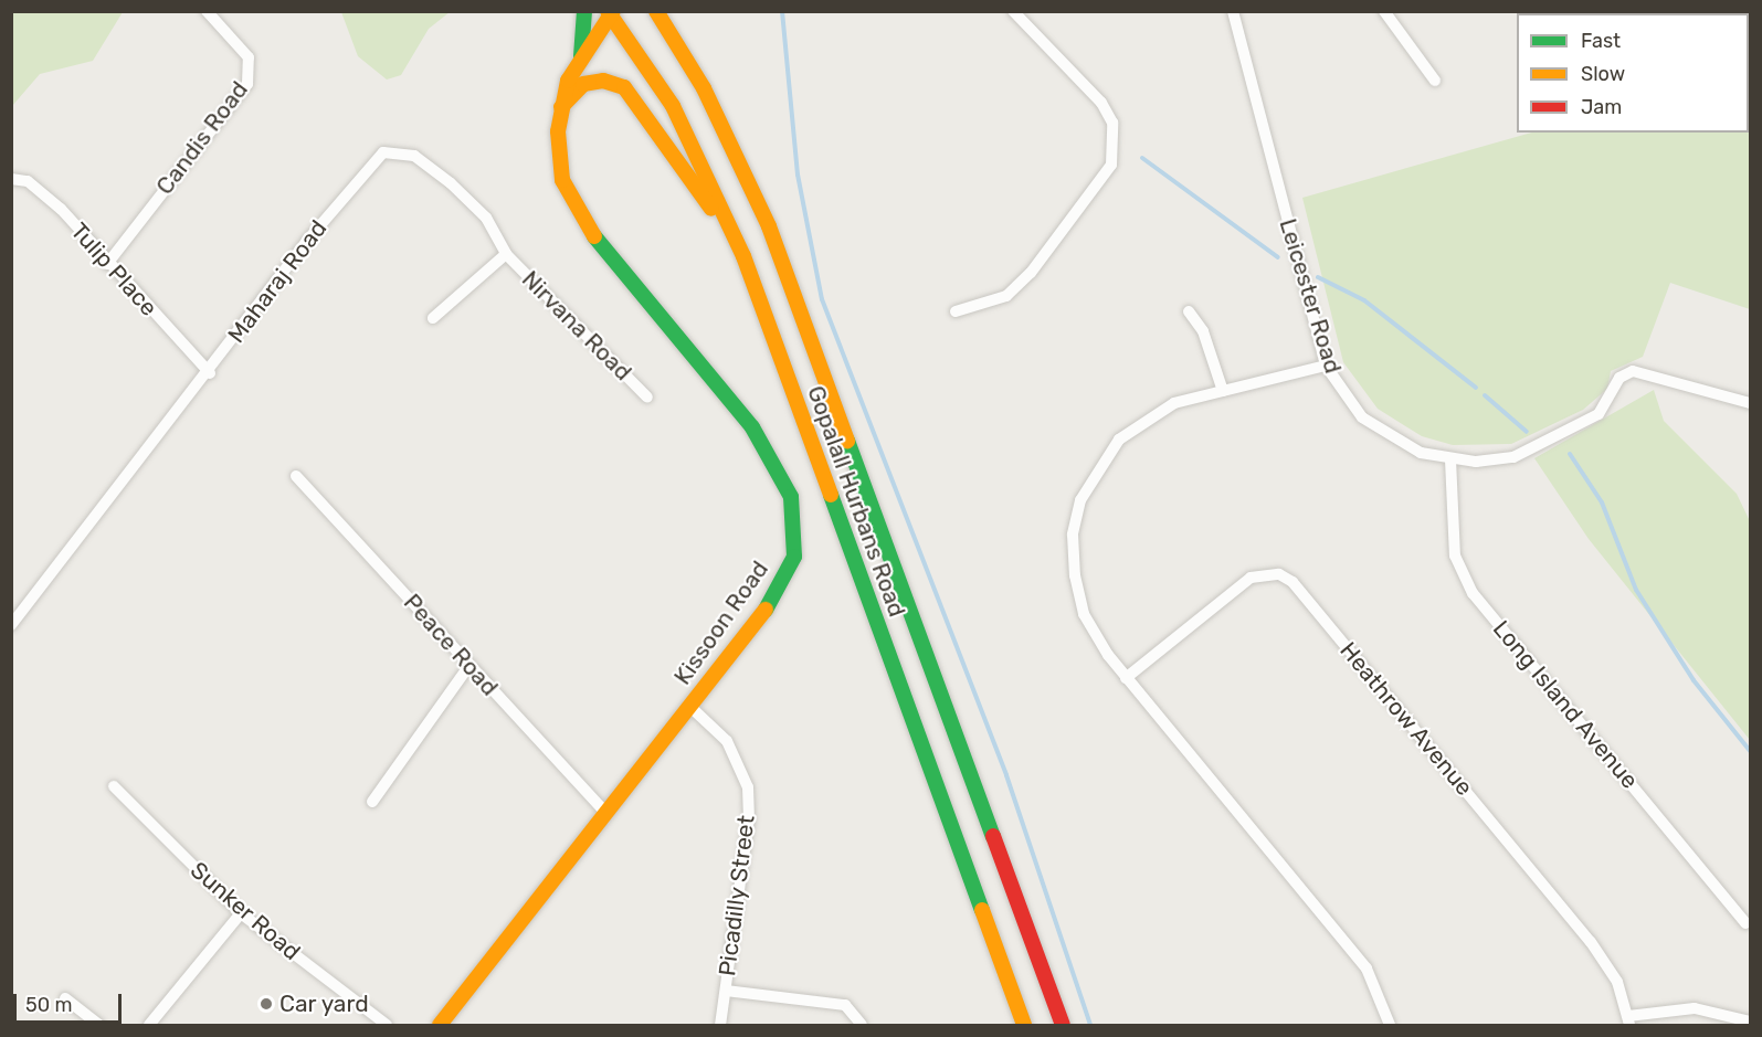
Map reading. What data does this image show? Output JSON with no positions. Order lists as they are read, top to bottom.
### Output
{
  "streets": {
    "main road": ["Gopalall Hurbans Road", "Kissoon Road"],
    "street": [
      "Candis Road",
      "Tulip Place",
      "Maharaj Road",
      "Leicester Road",
      "Nirvana Road",
      "Peace Road",
      "Long Island Avenue",
      "Heathrow Avenue",
      "Picadilly Street",
      "Sunker Road"
    ]
  },
  "crossings": [
    ["Candis Road", "Tulip Place"],
    ["Tulip Place", "Maharaj Road"],
    ["Maharaj Road", "Nirvana Road"],
    ["Leicester Road", "Long Island Avenue"],
    ["Gopalall Hurbans Road", "Kissoon Road"],
    ["Kissoon Road", "Peace Road"],
    ["Kissoon Road", "Picadilly Street"]
  ],
  "places": ["Car yard"],
  "legend": ["Fast", "Slow", "Jam"],
  "scale_bar": "50 m"
}
